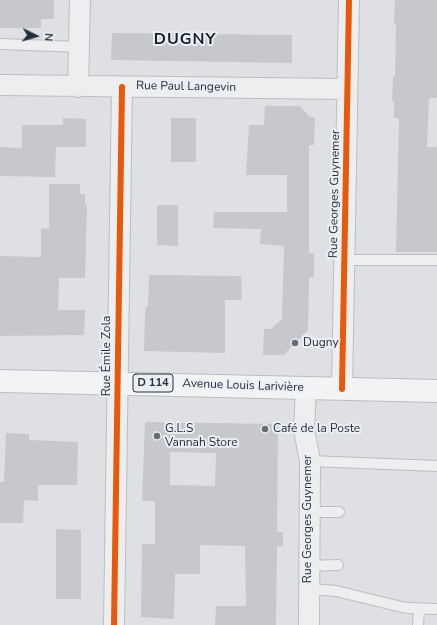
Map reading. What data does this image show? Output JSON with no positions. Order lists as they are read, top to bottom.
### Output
{
  "streets": {
    "main road": ["D 114", "Avenue Louis Larivière"],
    "street": ["Rue Paul Langevin", "Rue Georges Guynemer", "Rue Émile Zola"]
  },
  "crossings": [
    ["Rue Paul Langevin", "Rue Georges Guynemer"],
    ["Rue Paul Langevin", "Rue Émile Zola"],
    ["Rue Georges Guynemer", "D 114"],
    ["Rue Georges Guynemer", "Avenue Louis Larivière"],
    ["Rue Émile Zola", "Avenue Louis Larivière"],
    ["D 114", "Avenue Louis Larivière"]
  ],
  "districts": ["DUGNY"],
  "places": ["Dugny", "Café de la Poste", "G.L.S Vannah Store"],
  "north": "right"
}
